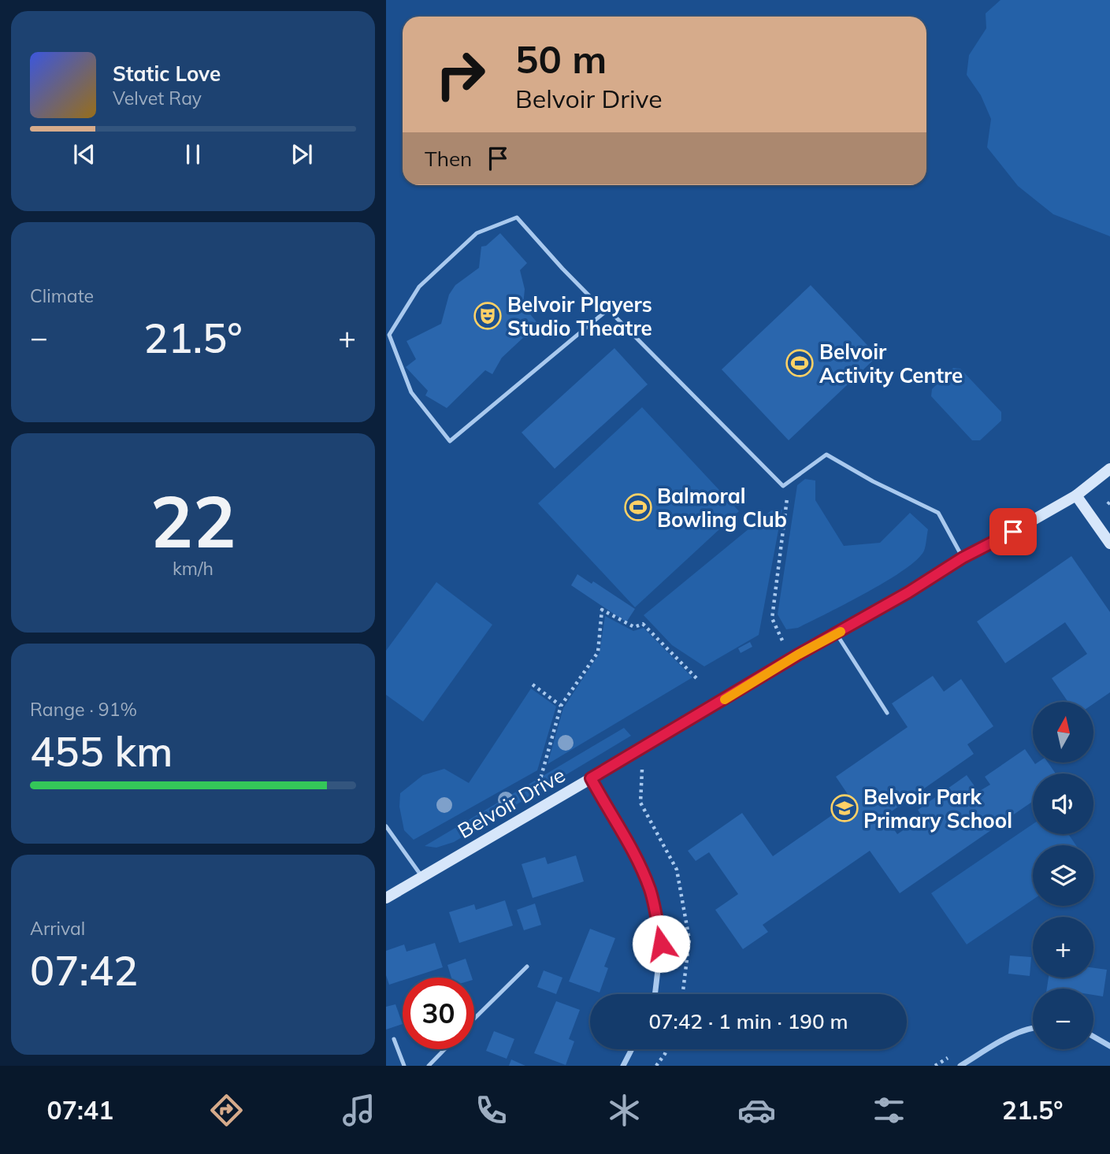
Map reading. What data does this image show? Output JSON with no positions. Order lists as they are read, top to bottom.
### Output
{
  "streets": {
    "street": ["Belvoir Drive"]
  },
  "places": {
    "theatre": ["Belvoir Players Studio Theatre"],
    "sports": ["Belvoir Activity Centre", "Balmoral Bowling Club"],
    "school or university": ["Belvoir Park Primary School"]
  },
  "north": "top",
  "page": {
    "turn": ["50 m", "Belvoir Drive"],
    "song": ["Static Love", "Velvet Ray"],
    "then": "Then",
    "tile": [
      "Climate",
      ["22", "km/h"],
      ["Range · 91%", "455 km"],
      ["Arrival", "07:42"]
    ],
    "heat": ["−", "21.5°", "+"],
    "map_buttons": ["+", "−"],
    "limit": "30",
    "trip": "07:42 · 1 min · 190 m",
    "tabs": ["07:41", "21.5°"]
  }
}
